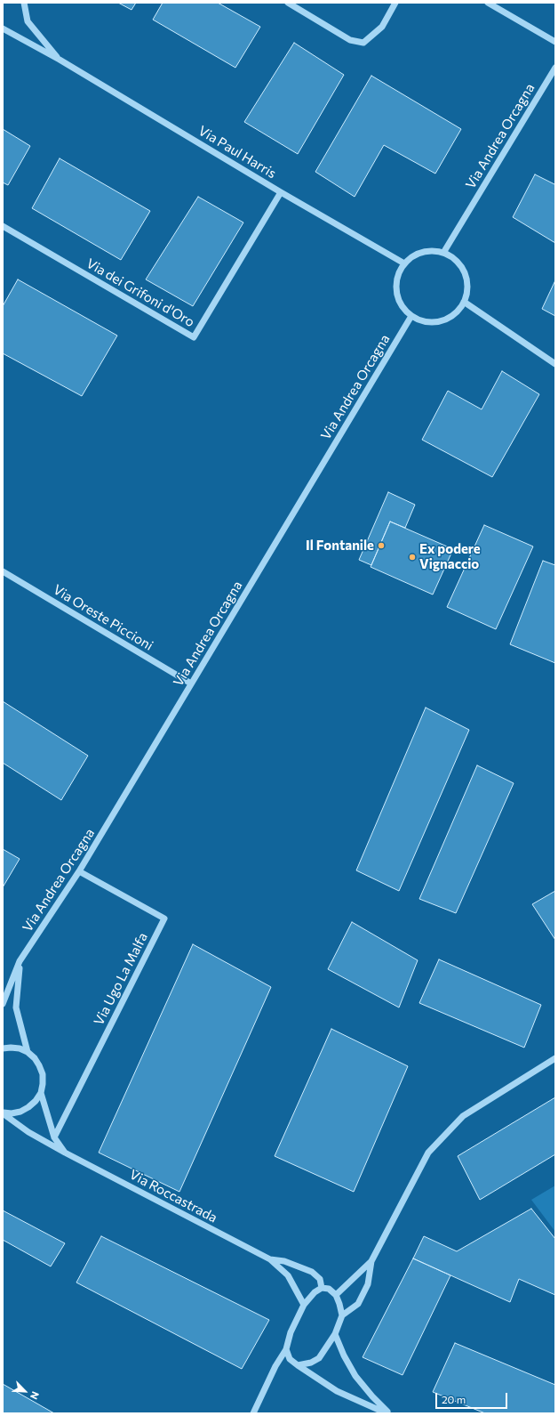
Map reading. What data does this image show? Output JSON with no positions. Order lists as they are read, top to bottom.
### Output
{
  "streets": {
    "street": [
      "Via Andrea Orcagna",
      "Via Paul Harris",
      "Via dei Grifoni d'Oro",
      "Via Oreste Piccioni",
      "Via Ugo La Malfa",
      "Via Roccastrada"
    ]
  },
  "crossings": [
    ["Via Andrea Orcagna", "Via Paul Harris"],
    ["Via Andrea Orcagna", "Via Oreste Piccioni"],
    ["Via Andrea Orcagna", "Via Ugo La Malfa"],
    ["Via Andrea Orcagna", "Via Roccastrada"],
    ["Via Paul Harris", "Via dei Grifoni d'Oro"],
    ["Via Ugo La Malfa", "Via Roccastrada"]
  ],
  "places": ["Il Fontanile", "Ex podere Vignaccio"],
  "scale_bar": "20 m",
  "north": "bottom right"
}
